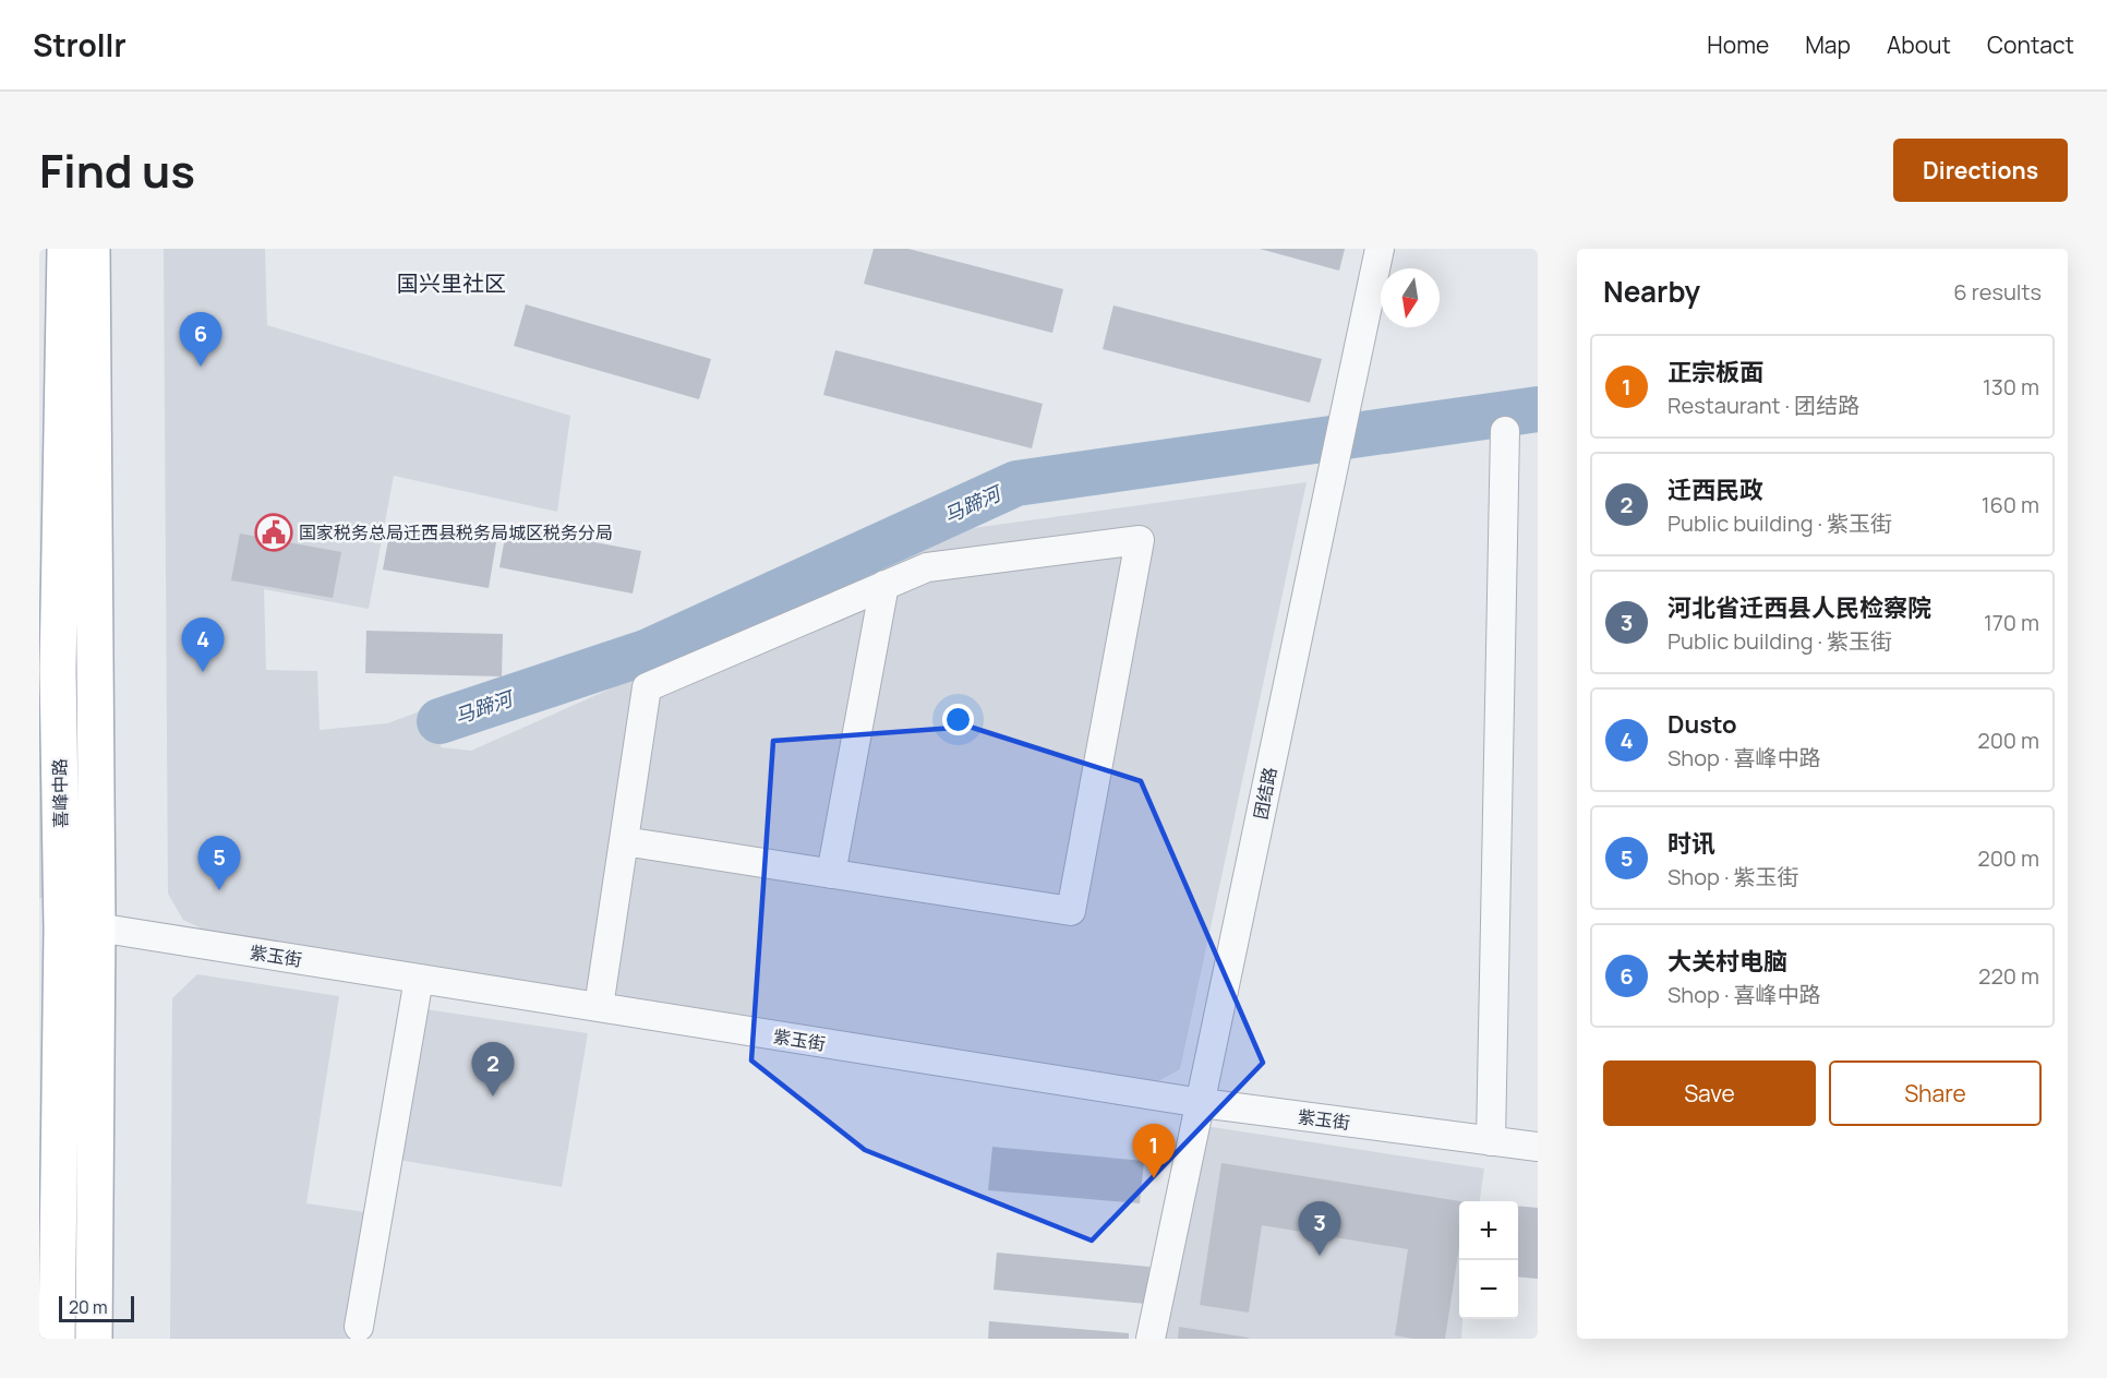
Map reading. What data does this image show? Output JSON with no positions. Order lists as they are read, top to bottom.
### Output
{
  "streets": {
    "main road": ["喜峰中路"],
    "street": ["团结路", "紫玉街"]
  },
  "crossings": [
    ["喜峰中路", "紫玉街"],
    ["团结路", "紫玉街"]
  ],
  "districts": ["国兴里社区"],
  "water": ["马蹄河"],
  "places": {
    "public building": ["国家税务总局迁西县税务局城区税务分局"]
  },
  "scale_bar": "20 m",
  "north": "bottom",
  "page": {
    "header": "Strollr",
    "nav": [
      "Home",
      "Map",
      "About",
      "Contact"
    ],
    "title": "Find us",
    "buttons": [
      "Directions",
      ["Save", "Share"]
    ],
    "heading": ["Nearby", "6 results"],
    "pins": [
      "6",
      "4",
      "5",
      "2",
      "1",
      "3"
    ],
    "list": [
      {
        "mark": "1",
        "name": "正宗板面",
        "note": "Restaurant · 团结路",
        "value": "130 m"
      },
      {
        "mark": "2",
        "name": "迁西民政",
        "note": "Public building · 紫玉街",
        "value": "160 m"
      },
      {
        "mark": "3",
        "name": "河北省迁西县人民检察院",
        "note": "Public building · 紫玉街",
        "value": "170 m"
      },
      {
        "mark": "4",
        "name": "Dusto",
        "note": "Shop · 喜峰中路",
        "value": "200 m"
      },
      {
        "mark": "5",
        "name": "时讯",
        "note": "Shop · 紫玉街",
        "value": "200 m"
      },
      {
        "mark": "6",
        "name": "大关村电脑",
        "note": "Shop · 喜峰中路",
        "value": "220 m"
      }
    ],
    "map_buttons": ["+", "−"],
    "scale": "20 m"
  }
}
